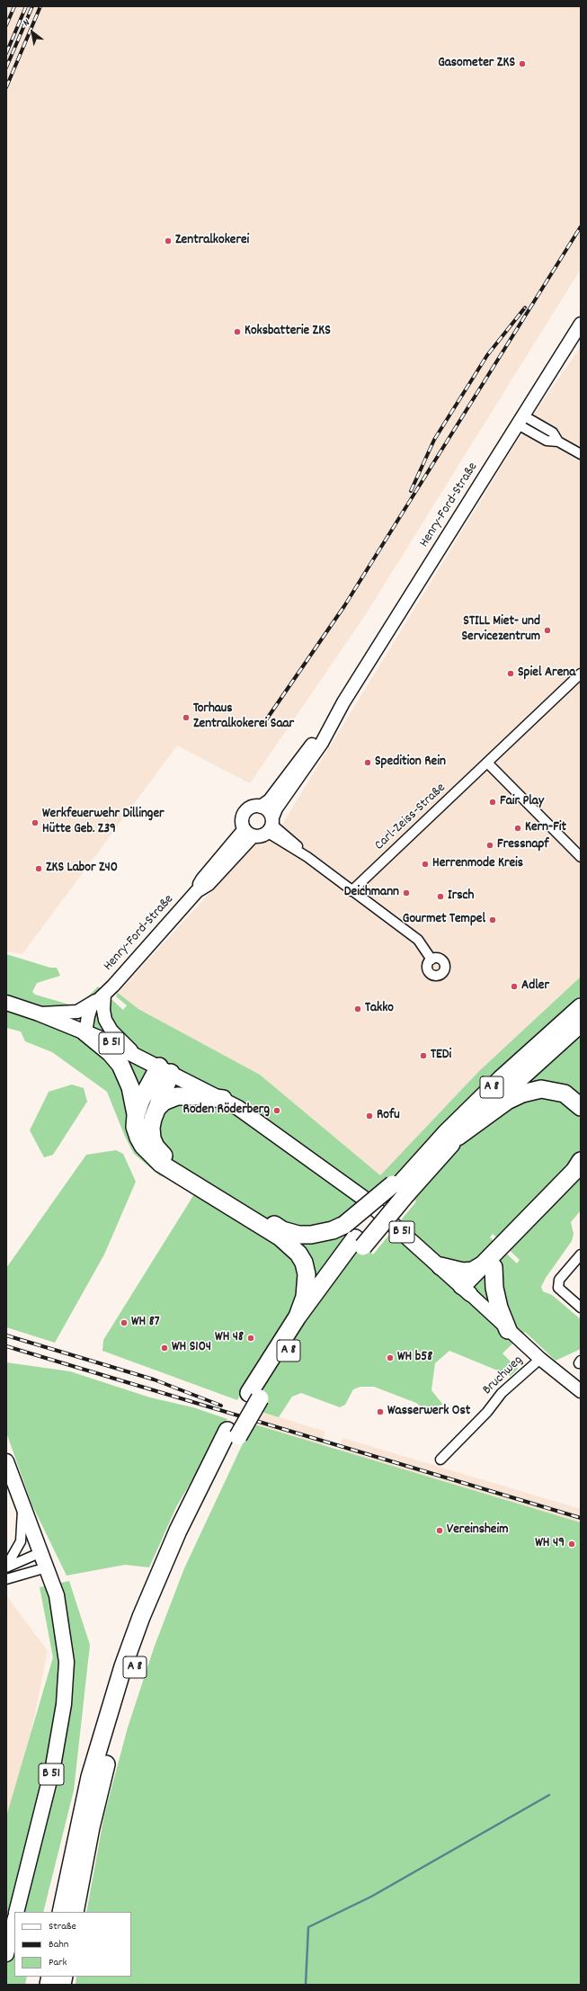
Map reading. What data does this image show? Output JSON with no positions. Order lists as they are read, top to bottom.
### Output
{
  "streets": {
    "highway": ["A 8"],
    "main road": ["B 51"],
    "street": ["Henry-Ford-Straße", "Carl-Zeiss-Straße", "Bruchweg"]
  },
  "crossings": [
    ["Henry-Ford-Straße", "B 51"]
  ],
  "places": [
    "Gasometer ZKS",
    "Zentralkokerei",
    "Koksbatterie ZKS",
    "STILL Miet- und Servicezentrum",
    "Spiel Arena",
    "Torhaus Zentralkokerei Saar",
    "Spedition Rein",
    "Fair Play",
    "Werkfeuerwehr Dillinger Hütte Geb. Z39",
    "Kern-Fit",
    "Fressnapf",
    "Herrenmode Kreis",
    "ZKS Labor Z40",
    "Deichmann",
    "Irsch",
    "Gourmet Tempel",
    "Adler",
    "Takko",
    "TEDi",
    "Roden Röderberg",
    "Rofu",
    "WH 87",
    "WH 48",
    "WH S104",
    "WH b58",
    "Wasserwerk Ost",
    "Vereinsheim",
    "WH 49"
  ],
  "legend": ["Straße", "Bahn", "Park"],
  "north": "top left"
}
